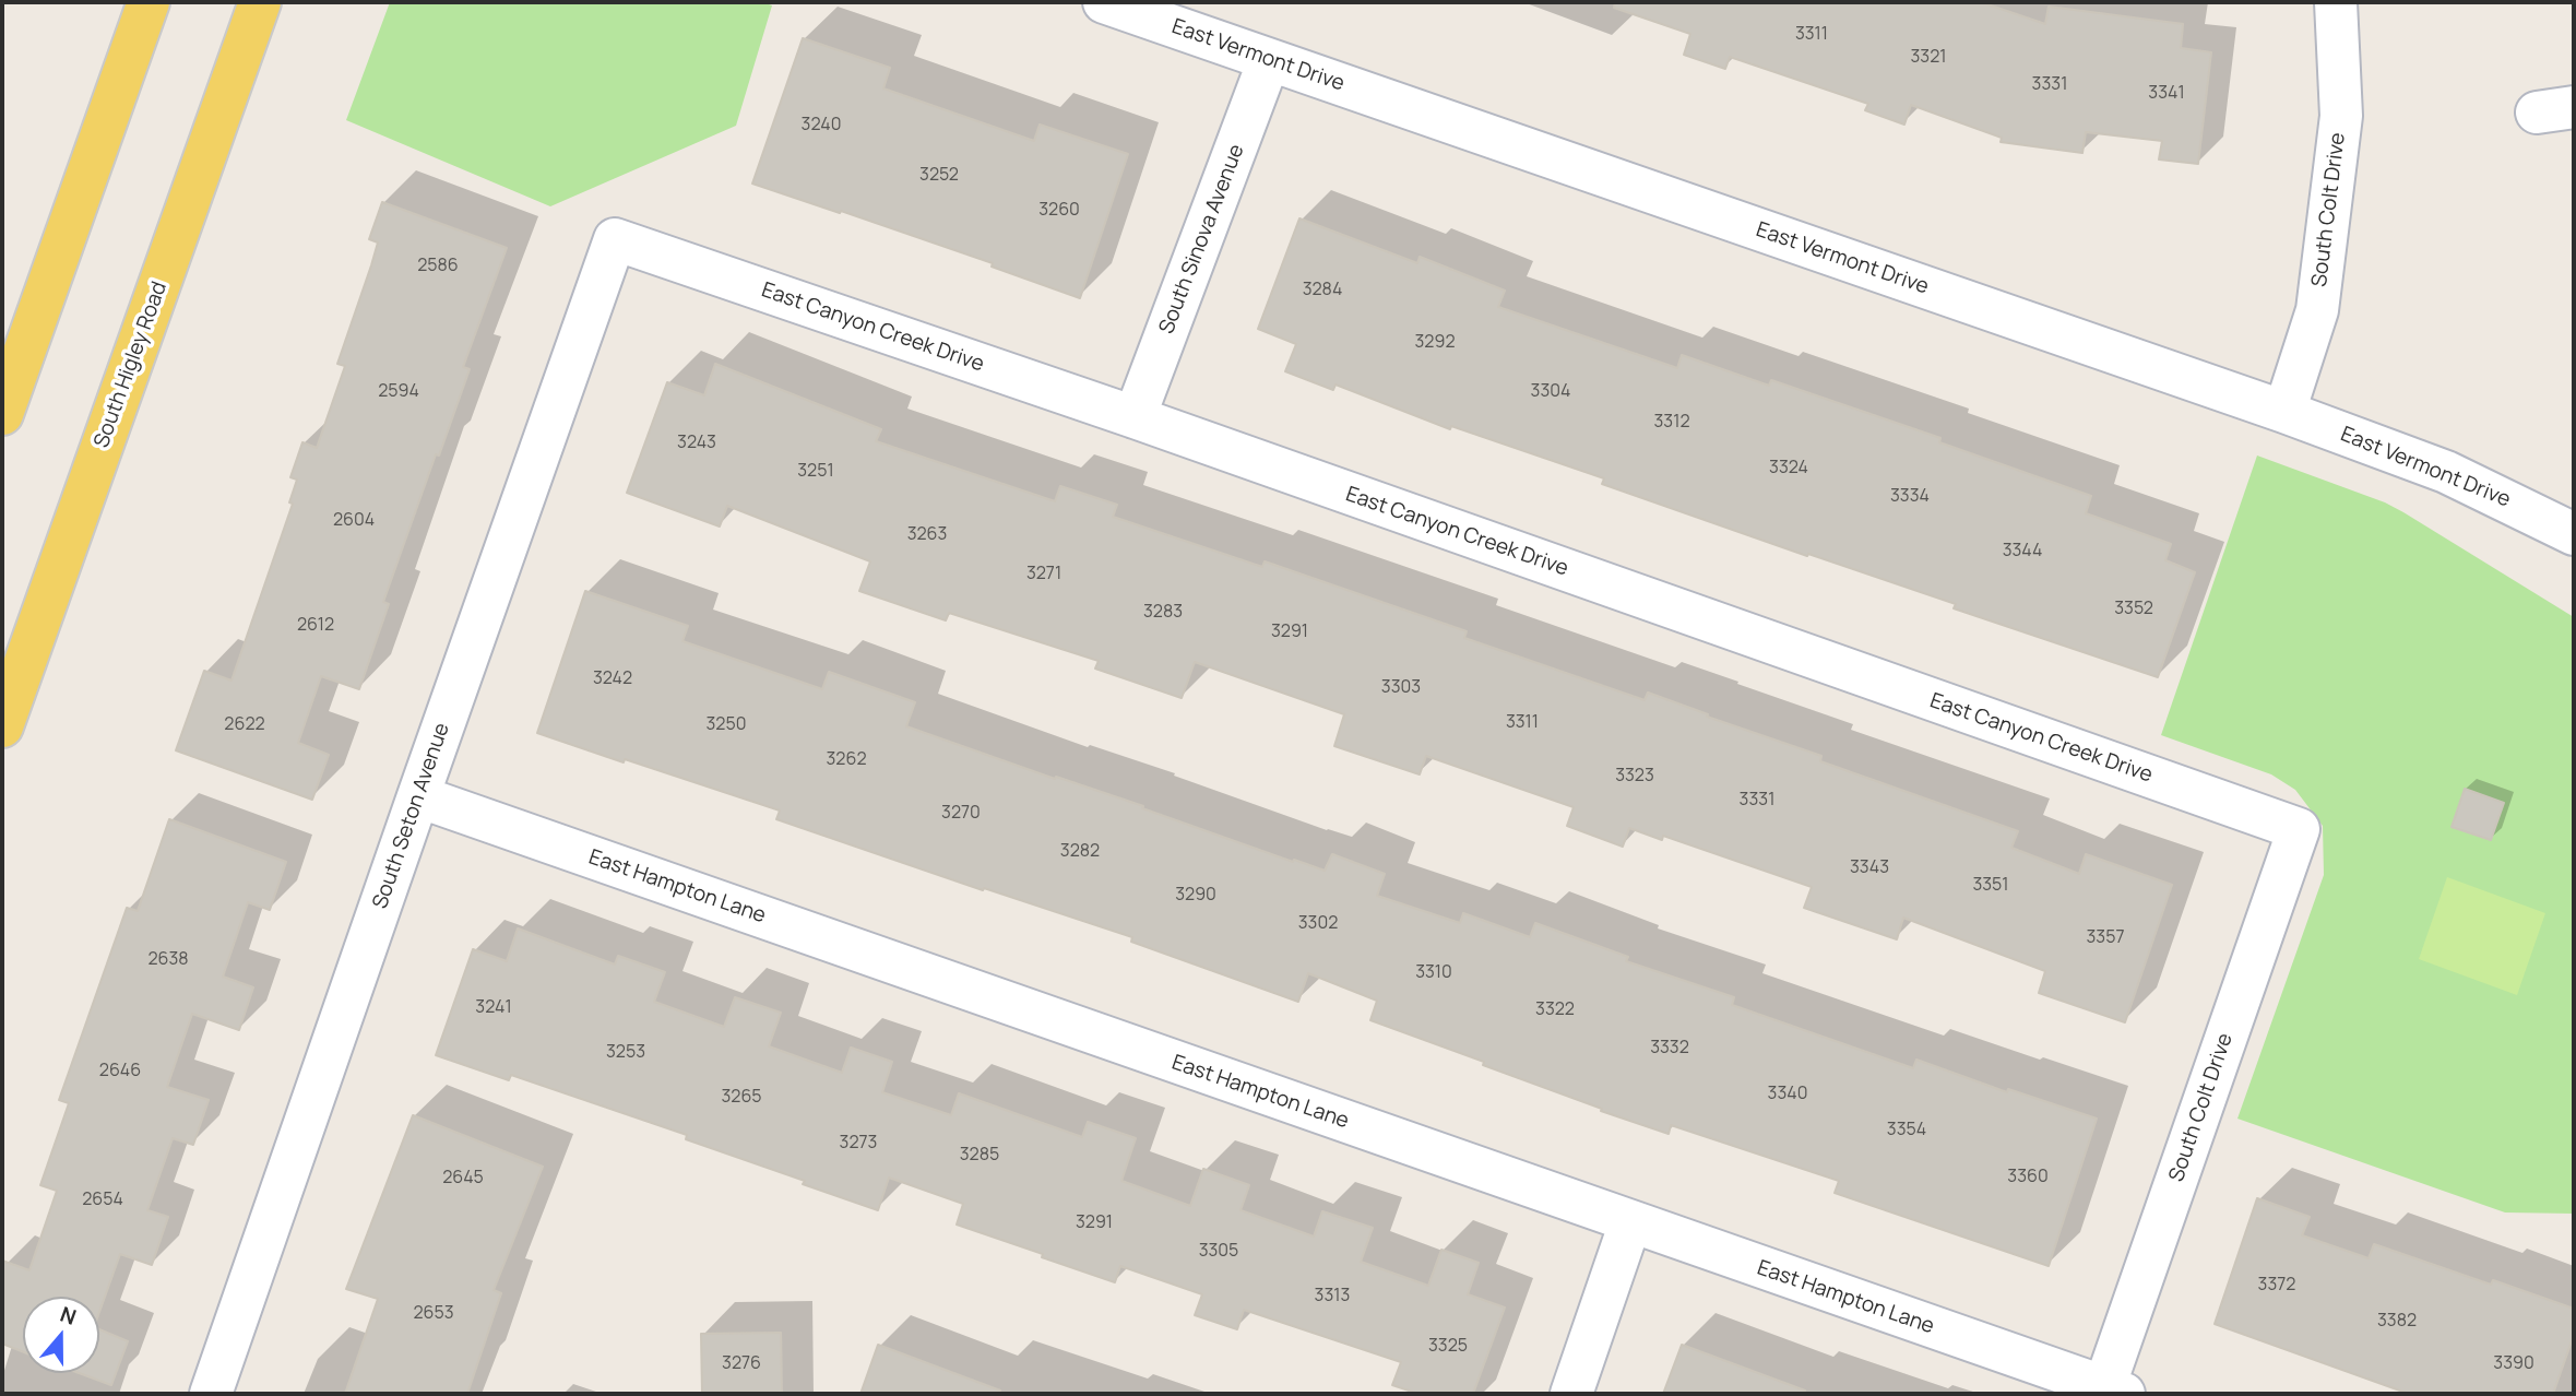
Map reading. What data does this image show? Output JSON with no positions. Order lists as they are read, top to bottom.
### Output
{
  "streets": {
    "main road": ["South Higley Road"],
    "street": [
      "East Vermont Drive",
      "South Colt Drive",
      "South Sinova Avenue",
      "East Canyon Creek Drive",
      "South Seton Avenue",
      "East Hampton Lane"
    ]
  },
  "crossings": [
    ["East Vermont Drive", "South Colt Drive"],
    ["East Vermont Drive", "South Sinova Avenue"],
    ["South Colt Drive", "East Canyon Creek Drive"],
    ["South Colt Drive", "East Hampton Lane"],
    ["South Sinova Avenue", "East Canyon Creek Drive"],
    ["East Canyon Creek Drive", "South Seton Avenue"],
    ["South Seton Avenue", "East Hampton Lane"]
  ],
  "house_numbers": [
    "3311",
    "3321",
    "3331",
    "3341",
    "3240",
    "3252",
    "3260",
    "2586",
    "3284",
    "3292",
    "2594",
    "3304",
    "3312",
    "3243",
    "3324",
    "3251",
    "3334",
    "2604",
    "3263",
    "3344",
    "3271",
    "3352",
    "3283",
    "2612",
    "3291",
    "3242",
    "3303",
    "3311",
    "2622",
    "3250",
    "3262",
    "3323",
    "3331",
    "3270",
    "3282",
    "3343",
    "3351",
    "3290",
    "3302",
    "3357",
    "2638",
    "3310",
    "3241",
    "3322",
    "3332",
    "3253",
    "2646",
    "3340",
    "3265",
    "3354",
    "3273",
    "3285",
    "3360",
    "2645",
    "2654",
    "3291",
    "3305",
    "3372",
    "3313",
    "2653",
    "3382",
    "3325",
    "3276",
    "3390"
  ],
  "north": "top"
}
